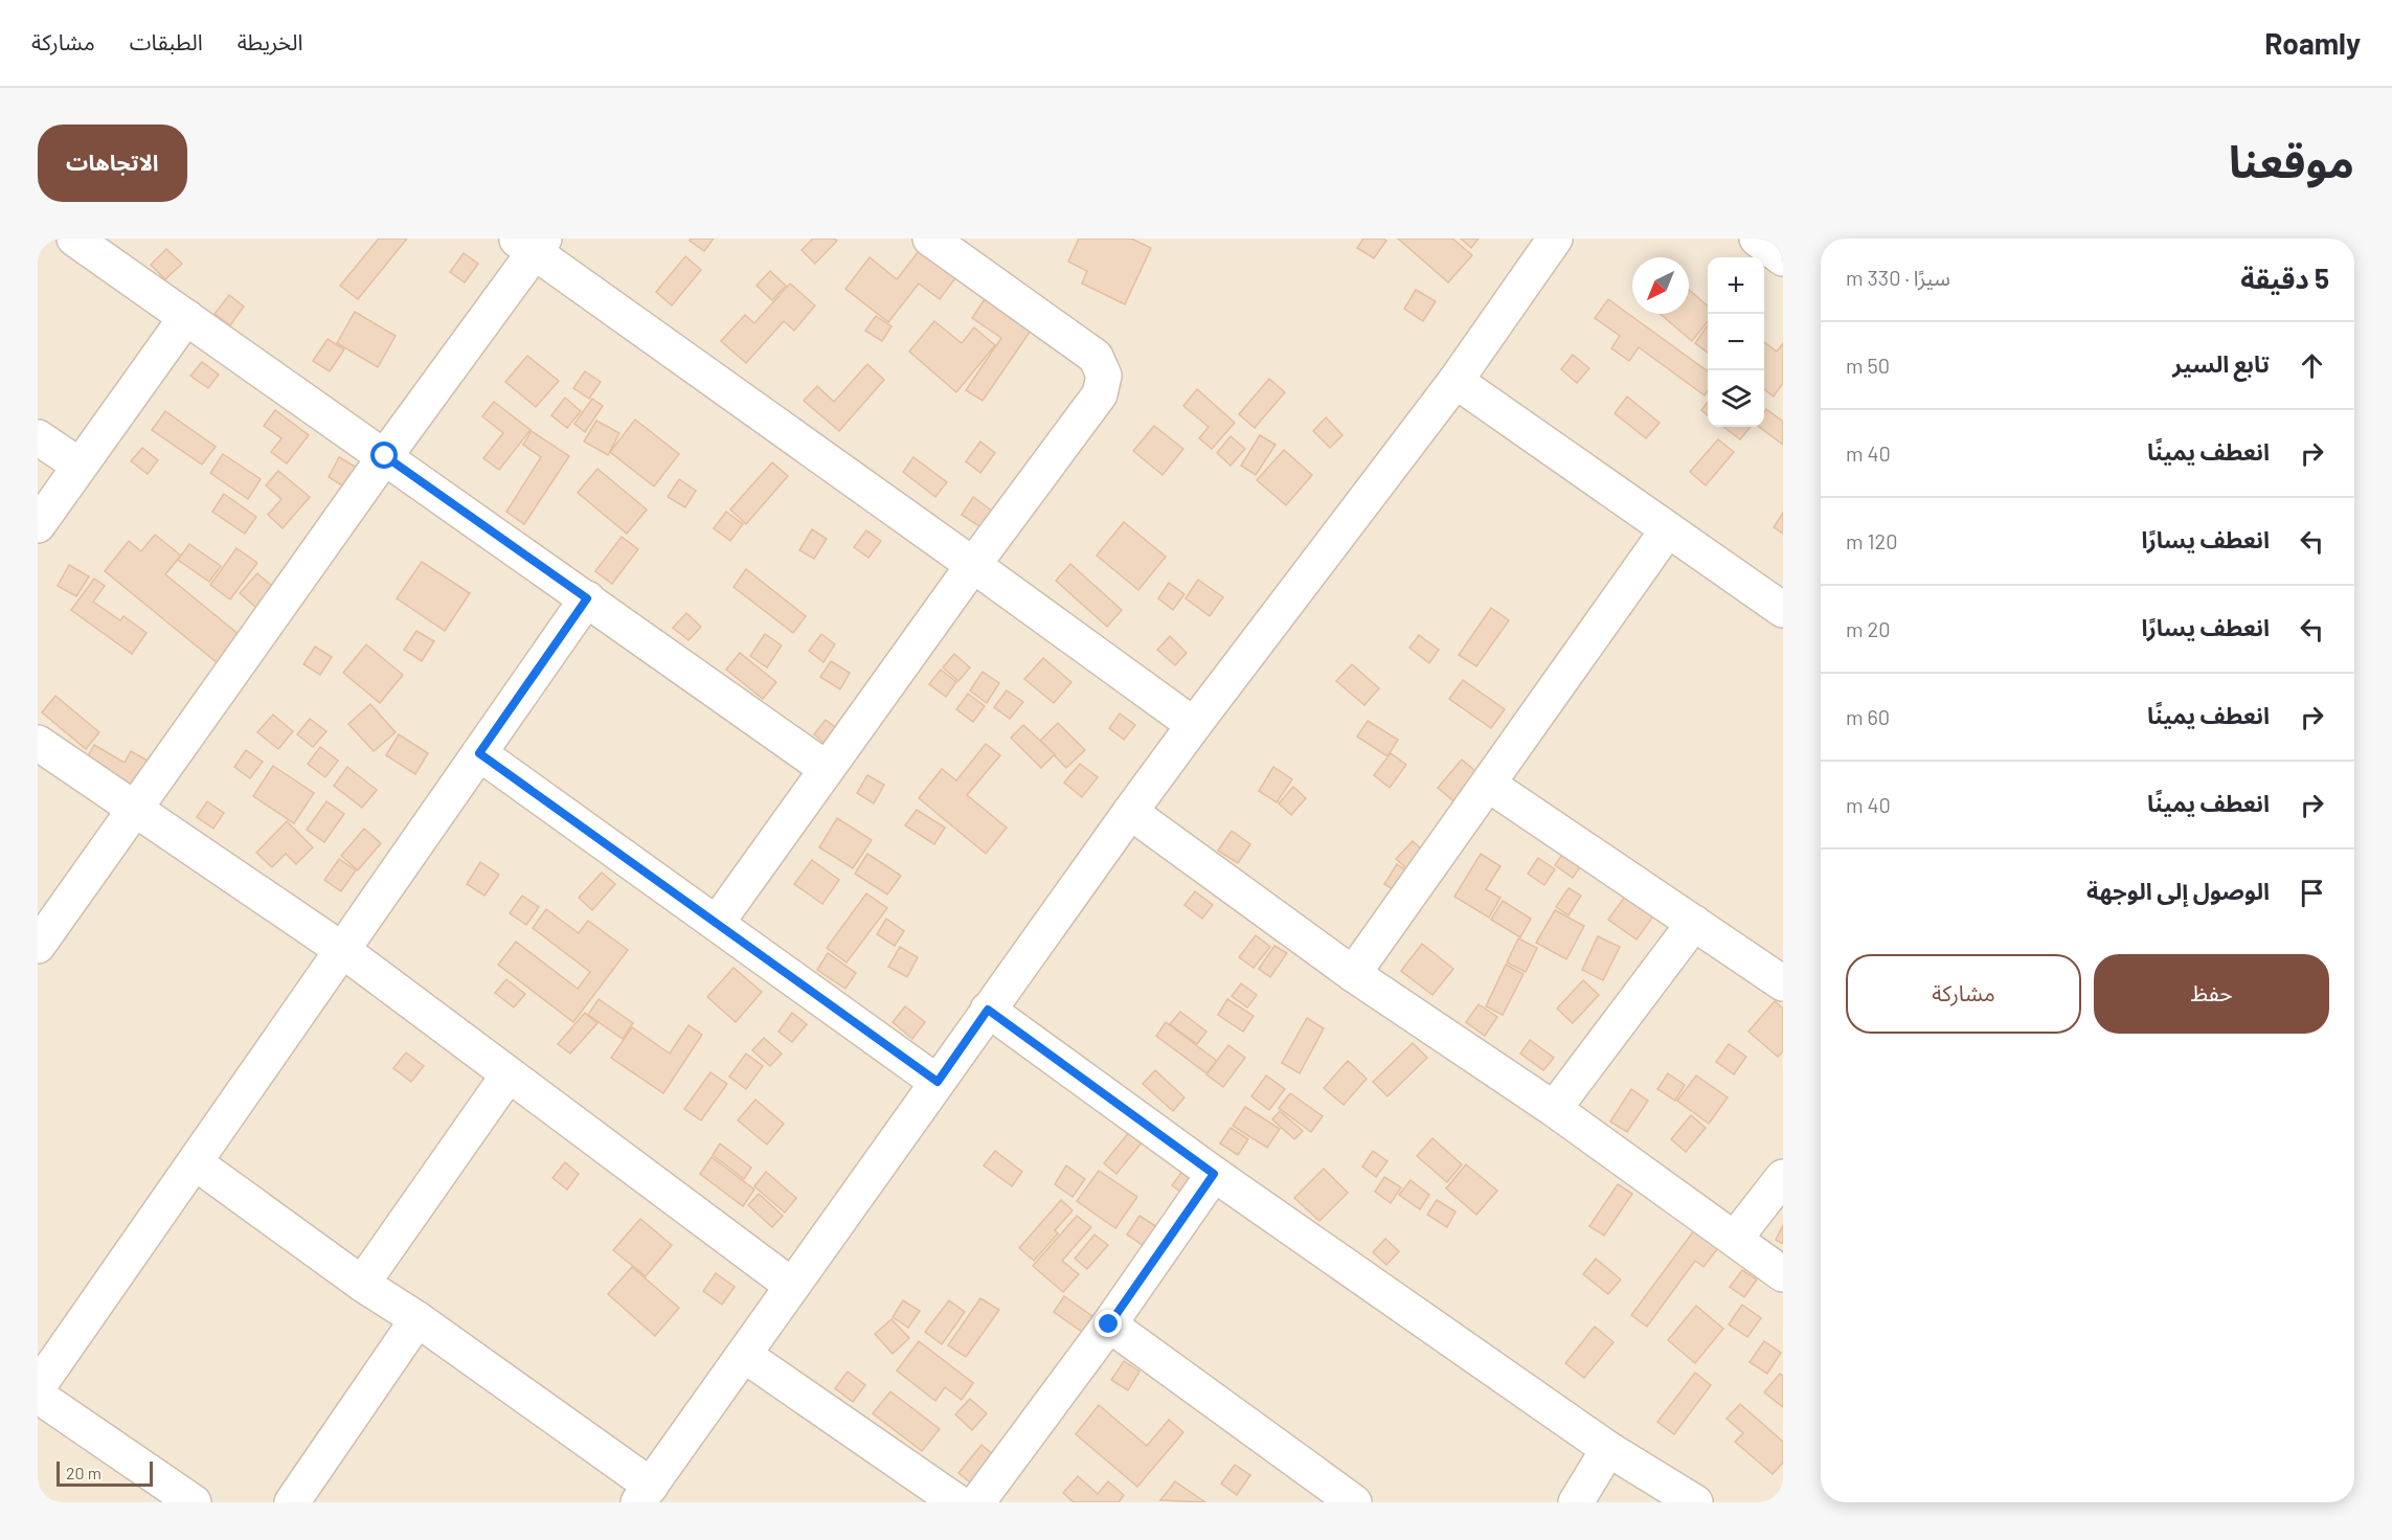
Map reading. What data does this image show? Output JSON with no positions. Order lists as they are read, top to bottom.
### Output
{
  "scale_bar": "20 m",
  "north": "bottom left",
  "page": {
    "header": "Roamly",
    "nav": ["الخريطة", "الطبقات", "مشاركة"],
    "title": "موقعنا",
    "buttons": [
      "الاتجاهات",
      ["حفظ", "مشاركة"]
    ],
    "heading": ["5 دقيقة", "سيرًا · 330 m"],
    "map_buttons": ["+", "−"],
    "list": [
      ["تابع السير", "50 m"],
      ["انعطف يمينًا", "40 m"],
      ["انعطف يسارًا", "120 m"],
      ["انعطف يسارًا", "20 m"],
      ["انعطف يمينًا", "60 m"],
      ["انعطف يمينًا", "40 m"],
      "الوصول إلى الوجهة"
    ],
    "scale": "20 m"
  }
}
